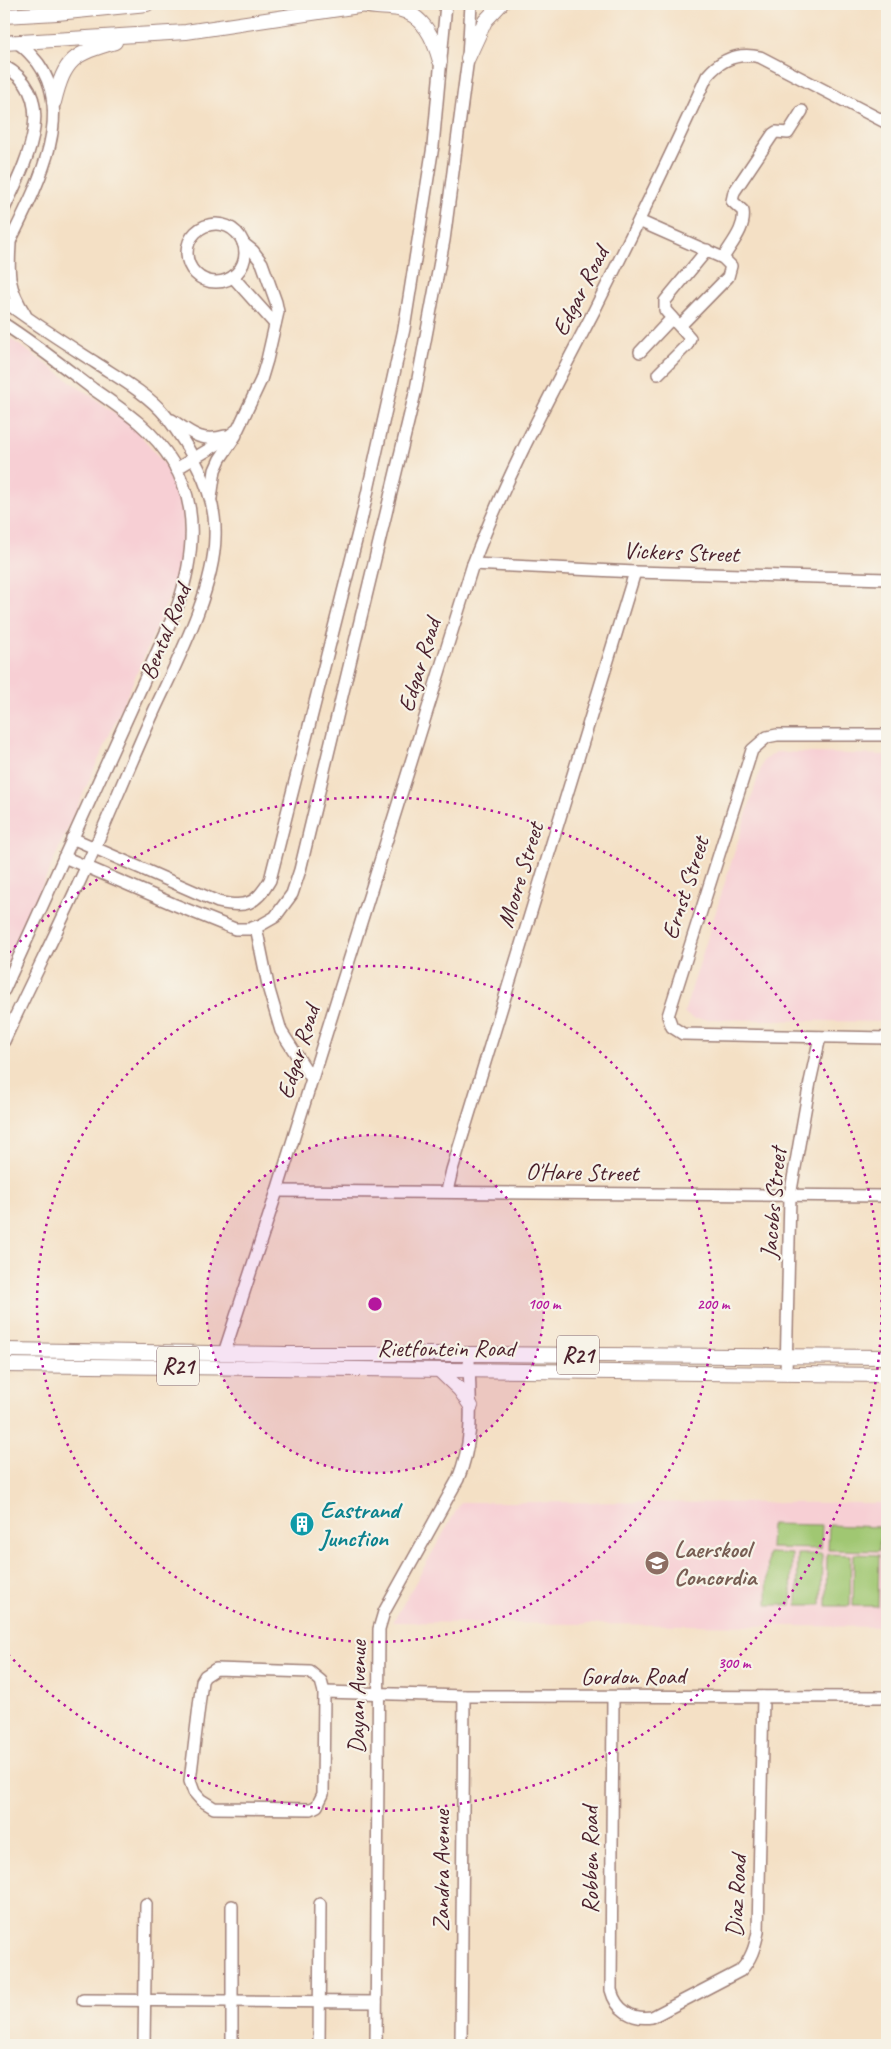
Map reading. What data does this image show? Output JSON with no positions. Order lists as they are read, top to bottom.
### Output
{
  "streets": {
    "main road": ["Rietfontein Road", "R21"],
    "street": [
      "Edgar Road",
      "Vickers Street",
      "Bental Road",
      "Moore Street",
      "Ernst Street",
      "O'Hare Street",
      "Jacobs Street",
      "Gordon Road",
      "Dayan Avenue",
      "Robben Road",
      "Zandra Avenue",
      "Diaz Road"
    ]
  },
  "crossings": [
    ["Edgar Road", "Vickers Street"],
    ["Edgar Road", "O'Hare Street"],
    ["Edgar Road", "Rietfontein Road"],
    ["Vickers Street", "Moore Street"],
    ["Moore Street", "O'Hare Street"],
    ["Ernst Street", "Jacobs Street"],
    ["O'Hare Street", "Jacobs Street"],
    ["Jacobs Street", "Rietfontein Road"],
    ["Rietfontein Road", "Dayan Avenue"],
    ["Gordon Road", "Dayan Avenue"],
    ["Gordon Road", "Robben Road"],
    ["Gordon Road", "Zandra Avenue"],
    ["Gordon Road", "Diaz Road"],
    ["Robben Road", "Diaz Road"]
  ],
  "places": {
    "building": ["Eastrand Junction"],
    "school or university": ["Laerskool Concordia"]
  },
  "rings": ["100 m", "200 m", "300 m"]
}
